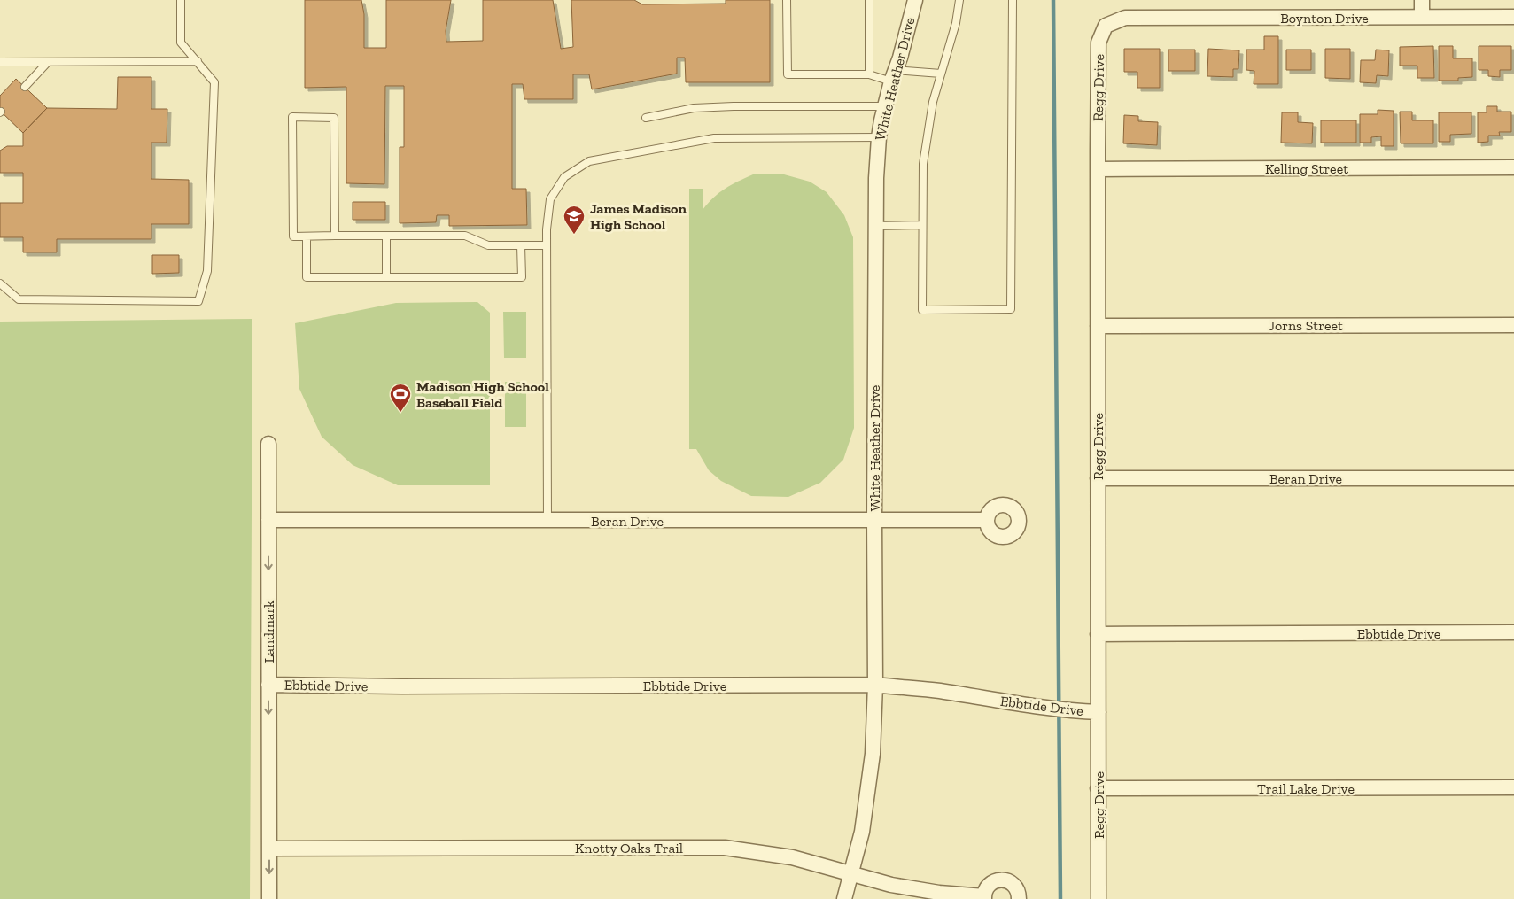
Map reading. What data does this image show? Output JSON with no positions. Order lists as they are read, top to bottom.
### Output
{
  "streets": {
    "street": [
      "Boynton Drive",
      "White Heather Drive",
      "Regg Drive",
      "Kelling Street",
      "Jorns Street",
      "Beran Drive",
      "Landmark",
      "Ebbtide Drive",
      "Trail Lake Drive",
      "Knotty Oaks Trail"
    ]
  },
  "crossings": [
    ["Boynton Drive", "Regg Drive"],
    ["White Heather Drive", "Beran Drive"],
    ["White Heather Drive", "Ebbtide Drive"],
    ["White Heather Drive", "Knotty Oaks Trail"],
    ["Regg Drive", "Kelling Street"],
    ["Regg Drive", "Jorns Street"],
    ["Regg Drive", "Beran Drive"],
    ["Regg Drive", "Ebbtide Drive"],
    ["Regg Drive", "Trail Lake Drive"],
    ["Beran Drive", "Landmark"],
    ["Landmark", "Ebbtide Drive"],
    ["Landmark", "Knotty Oaks Trail"]
  ],
  "one_way": ["Landmark"],
  "places": {
    "school or university": ["James Madison High School"],
    "sports": ["Madison High School Baseball Field"]
  }
}
